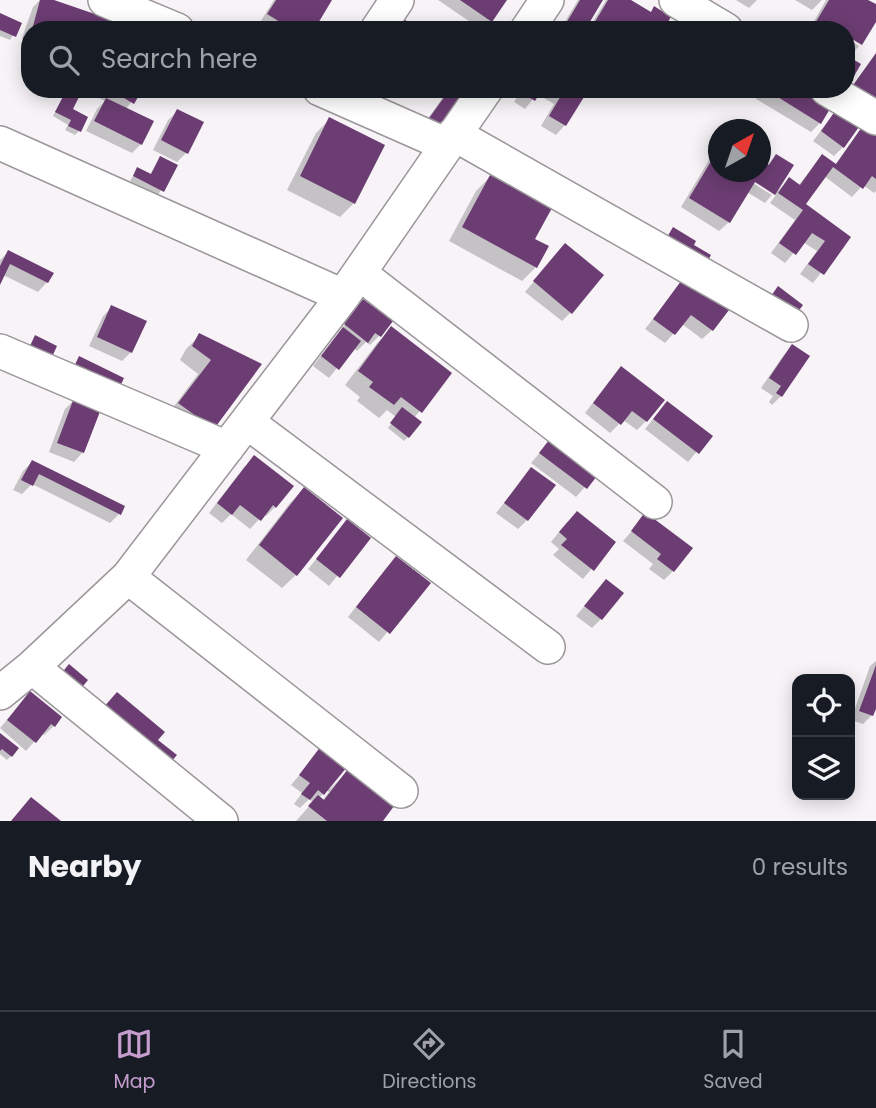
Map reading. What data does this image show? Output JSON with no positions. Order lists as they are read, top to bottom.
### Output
{
  "north": "top right",
  "page": {
    "search": "Search here",
    "heading": ["Nearby", "0 results"],
    "nav": ["Map", "Directions", "Saved"]
  }
}
